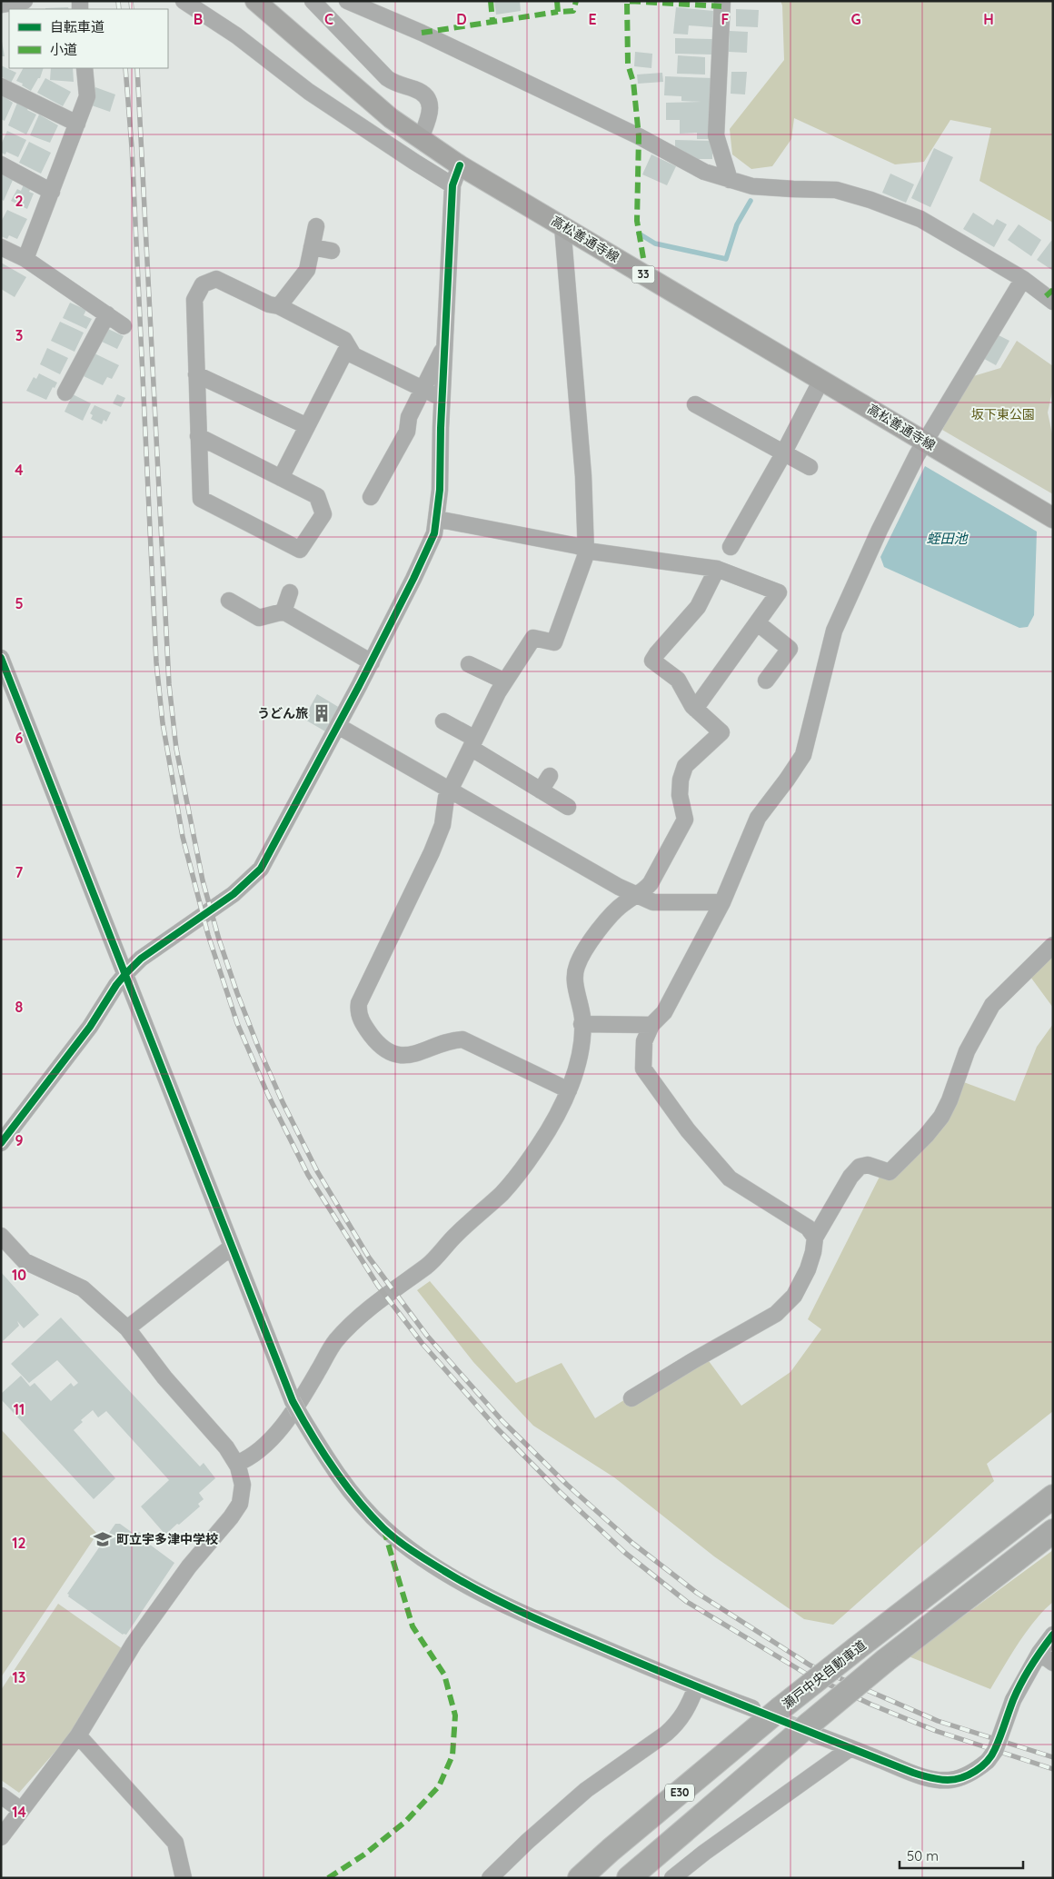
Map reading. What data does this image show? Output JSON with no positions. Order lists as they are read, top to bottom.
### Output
{
  "streets": {
    "highway": ["瀬戸中央自動車道", "E30"],
    "main road": ["高松善通寺線", "33"]
  },
  "water": ["蛭田池"],
  "parks": ["坂下東公園"],
  "places": {
    "building": ["うどん旅"],
    "school or university": ["町立宇多津中学校"]
  },
  "legend": ["自転車道", "小道"],
  "scale_bar": "50 m",
  "grid": {
    "columns": [
      "B",
      "C",
      "D",
      "E",
      "F",
      "G",
      "H"
    ],
    "rows": [
      "2",
      "3",
      "4",
      "5",
      "6",
      "7",
      "8",
      "9",
      "10",
      "11",
      "12",
      "13",
      "14"
    ]
  }
}
